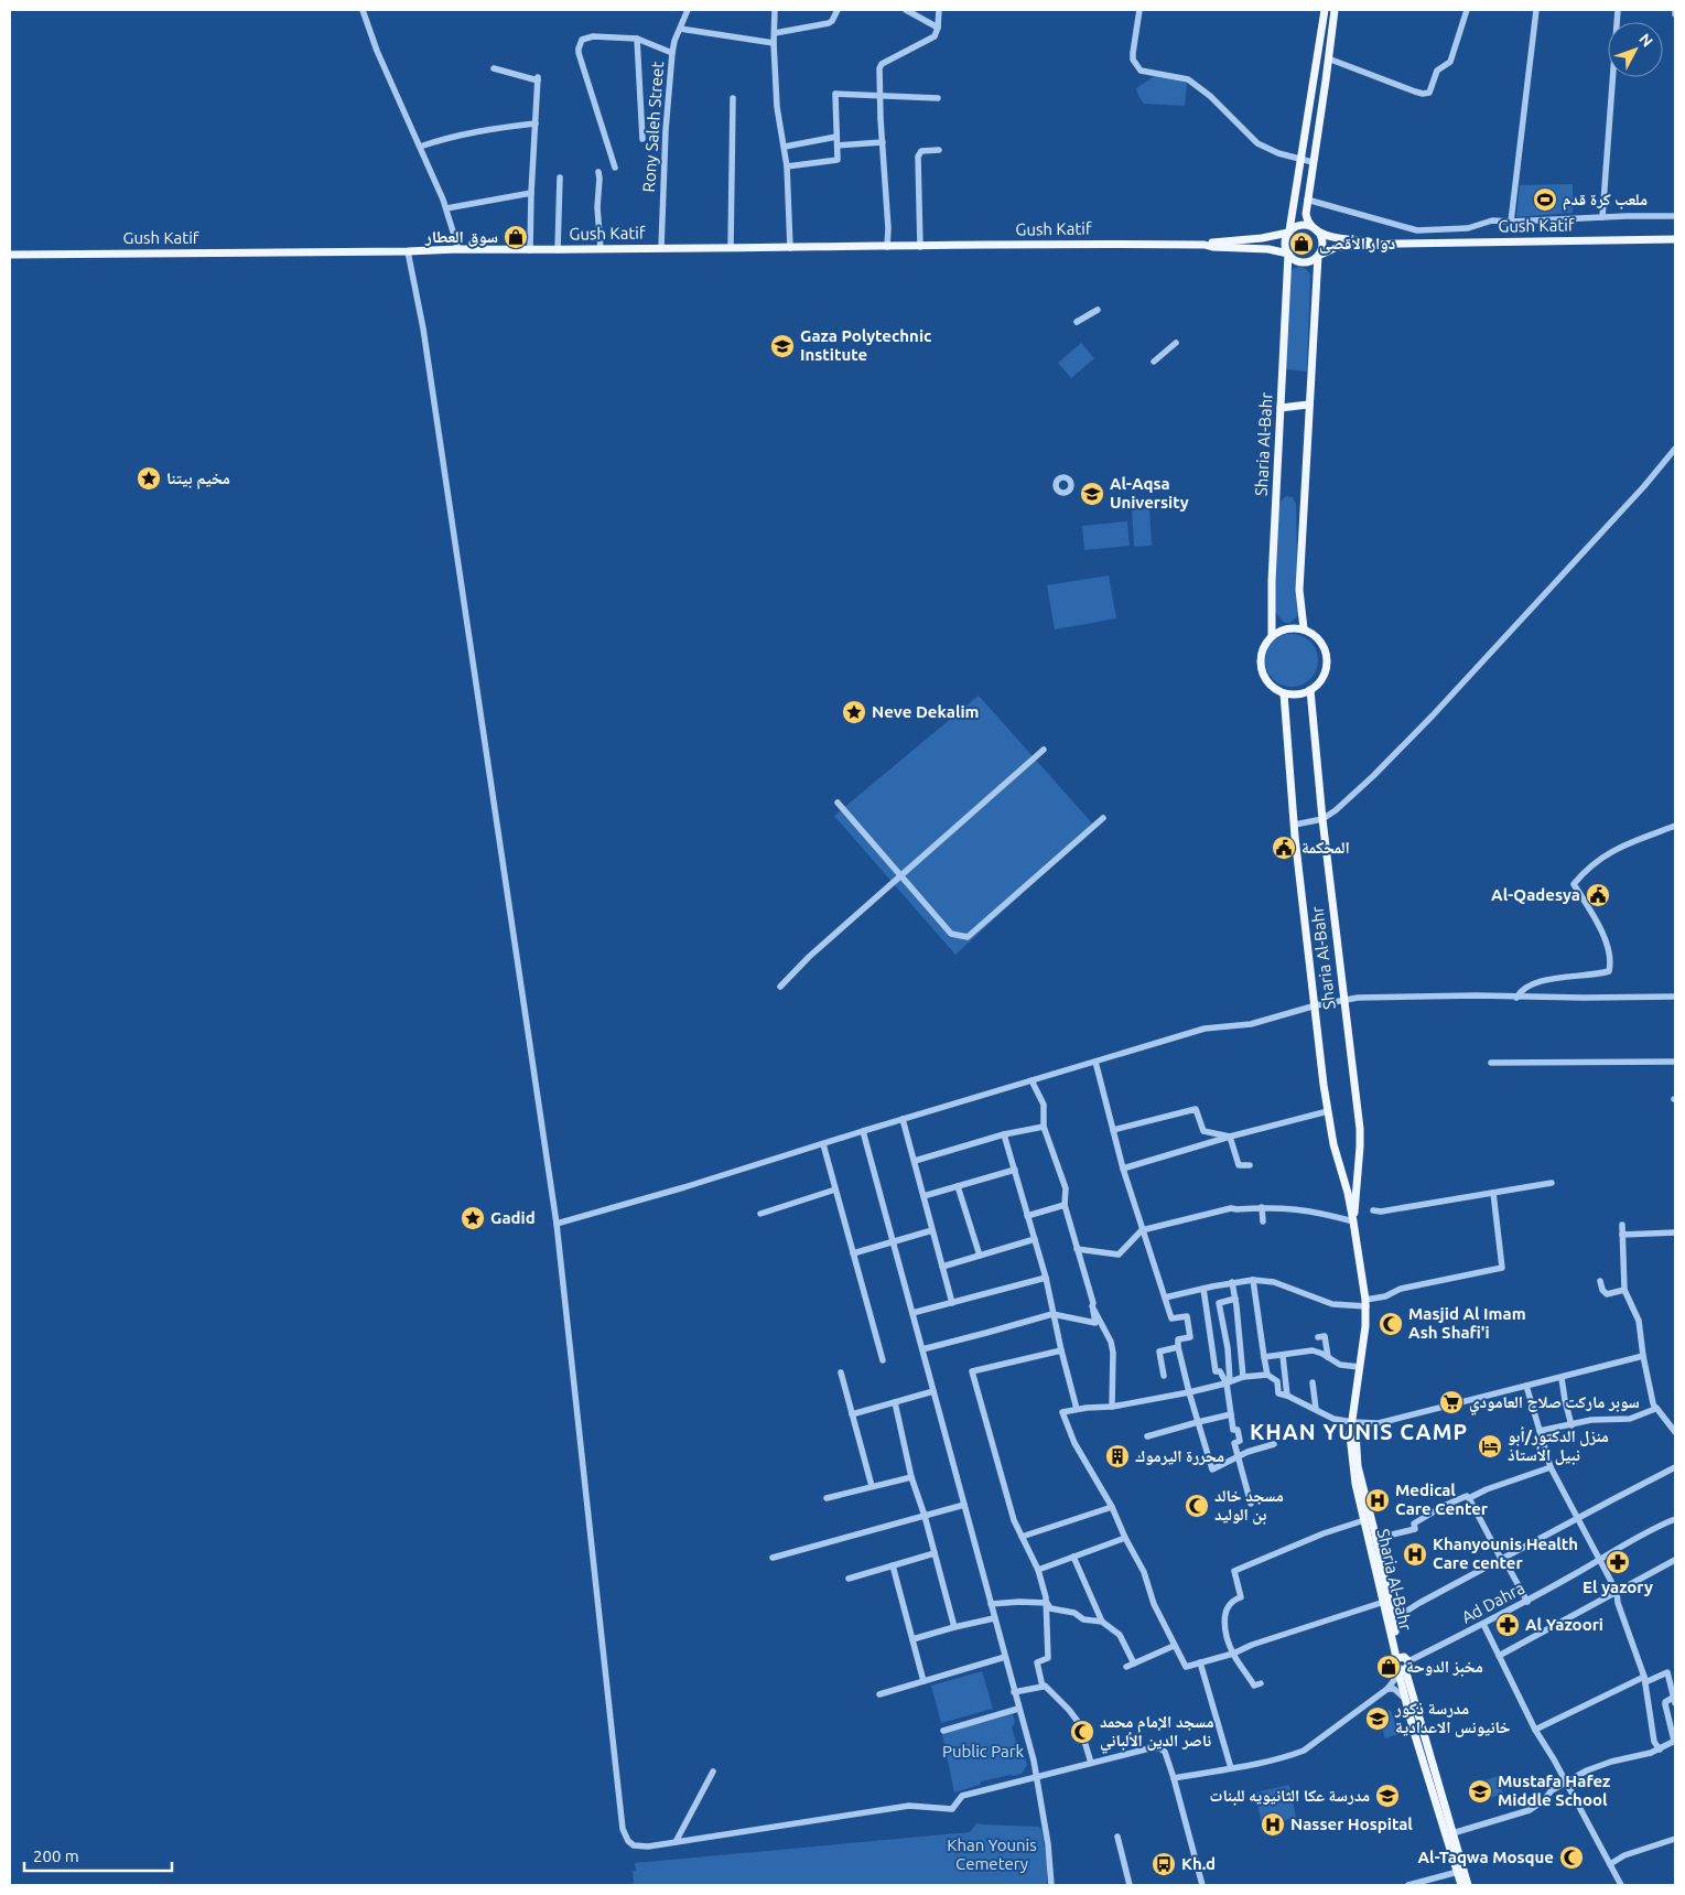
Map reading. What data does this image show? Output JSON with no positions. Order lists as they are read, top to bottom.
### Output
{
  "streets": {
    "main road": ["Gush Katif", "Sharia Al-Bahr"],
    "street": ["Rony Saleh Street", "Ad Dahra"]
  },
  "crossings": [
    ["Rony Saleh Street", "Gush Katif"],
    ["Gush Katif", "Sharia Al-Bahr"],
    ["Sharia Al-Bahr", "Ad Dahra"]
  ],
  "districts": ["KHAN YUNIS CAMP"],
  "parks": ["Public Park", "Khan Younis Cemetery"],
  "places": {
    "sports": ["ملعب كرة قدم"],
    "shop": ["سوق العطار", "دوار الأقصى", "مخبز الدوحة"],
    "school or university": [
      "Gaza Polytechnic Institute",
      "Al-Aqsa University",
      "مدرسة ذكور خانيونس الاعدادية",
      "Mustafa Hafez Middle School",
      "مدرسة عكا الثانيويه للبنات"
    ],
    "place": ["مخيم بيتنا", "Neve Dekalim", "Gadid"],
    "public building": ["المحكمة", "Al-Qadesya"],
    "mosque": [
      "Masjid Al Imam Ash Shafi'i",
      "مسجد خالد بن الوليد",
      "مسجد الإمام محمد ناصر الدين الألباني",
      "Al-Taqwa Mosque"
    ],
    "supermarket": ["سوبر ماركت صلاح العامودي"],
    "hotel": ["منزل الدكتور/أبو نبيل الأستاذ"],
    "building": ["محررة اليرموك"],
    "hospital": ["Medical Care Center", "Khanyounis Health Care center", "Nasser Hospital"],
    "pharmacy": ["El yazory", "Al Yazoori"],
    "bus stop": ["Kh.d"]
  },
  "scale_bar": "200 m",
  "north": "top right"
}
